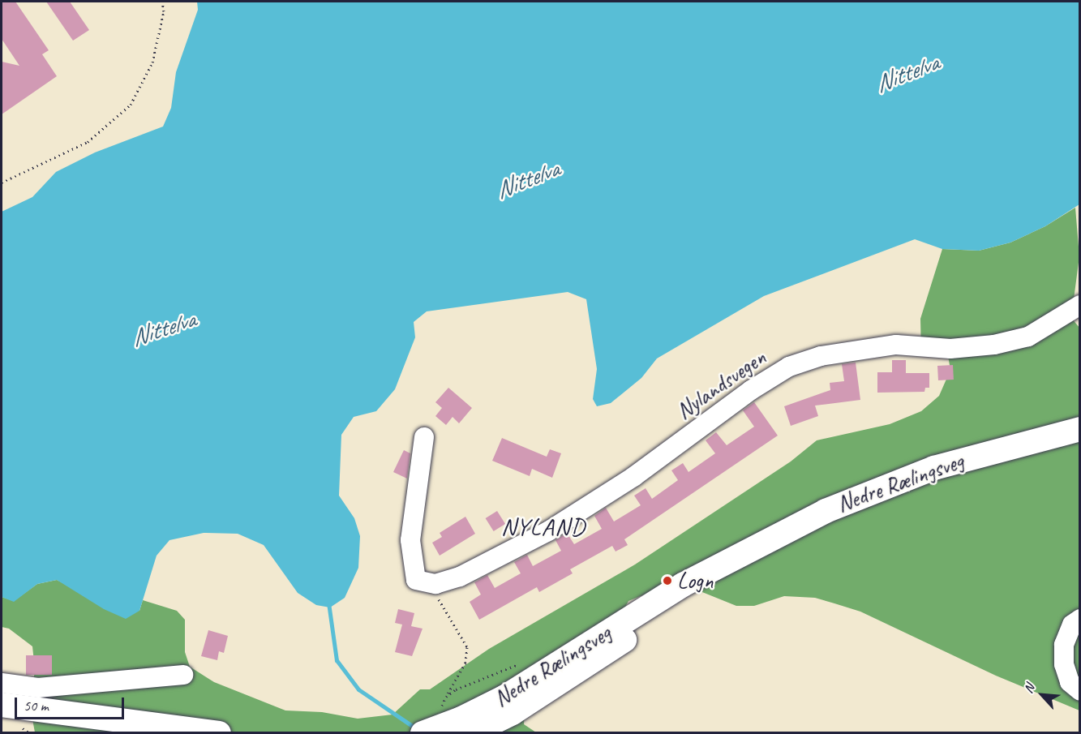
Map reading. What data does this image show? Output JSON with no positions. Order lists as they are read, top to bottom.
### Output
{
  "streets": {
    "main road": ["Nedre Rælingsveg"],
    "street": ["Nylandsvegen"]
  },
  "districts": ["NYLAND"],
  "water": ["Nittelva"],
  "places": ["Logn"],
  "scale_bar": "50 m",
  "north": "top left"
}
